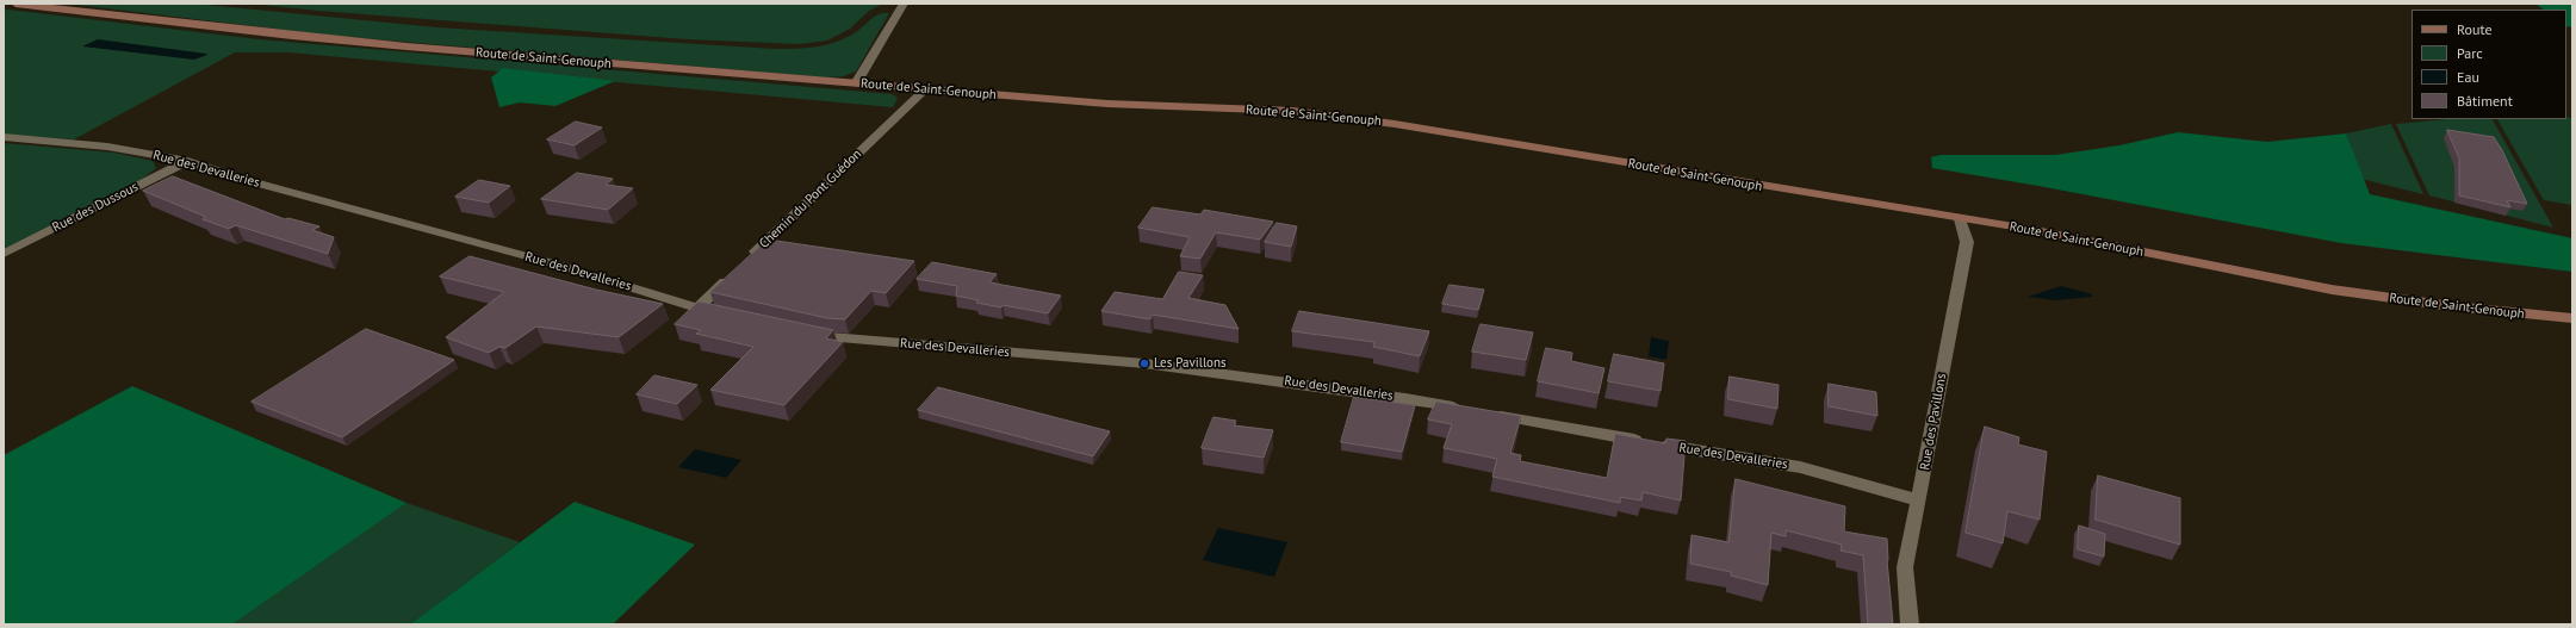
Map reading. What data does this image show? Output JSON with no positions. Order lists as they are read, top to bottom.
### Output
{
  "streets": {
    "street": [
      "Route de Saint-Genouph",
      "Rue des Devalleries",
      "Chemin du Pont Guédon",
      "Rue des Dussous",
      "Rue des Pavillons"
    ]
  },
  "crossings": [
    ["Route de Saint-Genouph", "Chemin du Pont Guédon"],
    ["Route de Saint-Genouph", "Rue des Pavillons"],
    ["Rue des Devalleries", "Chemin du Pont Guédon"],
    ["Rue des Devalleries", "Rue des Dussous"],
    ["Rue des Devalleries", "Rue des Pavillons"]
  ],
  "places": ["Les Pavillons"],
  "legend": [
    "Route",
    "Parc",
    "Eau",
    "Bâtiment"
  ]
}
